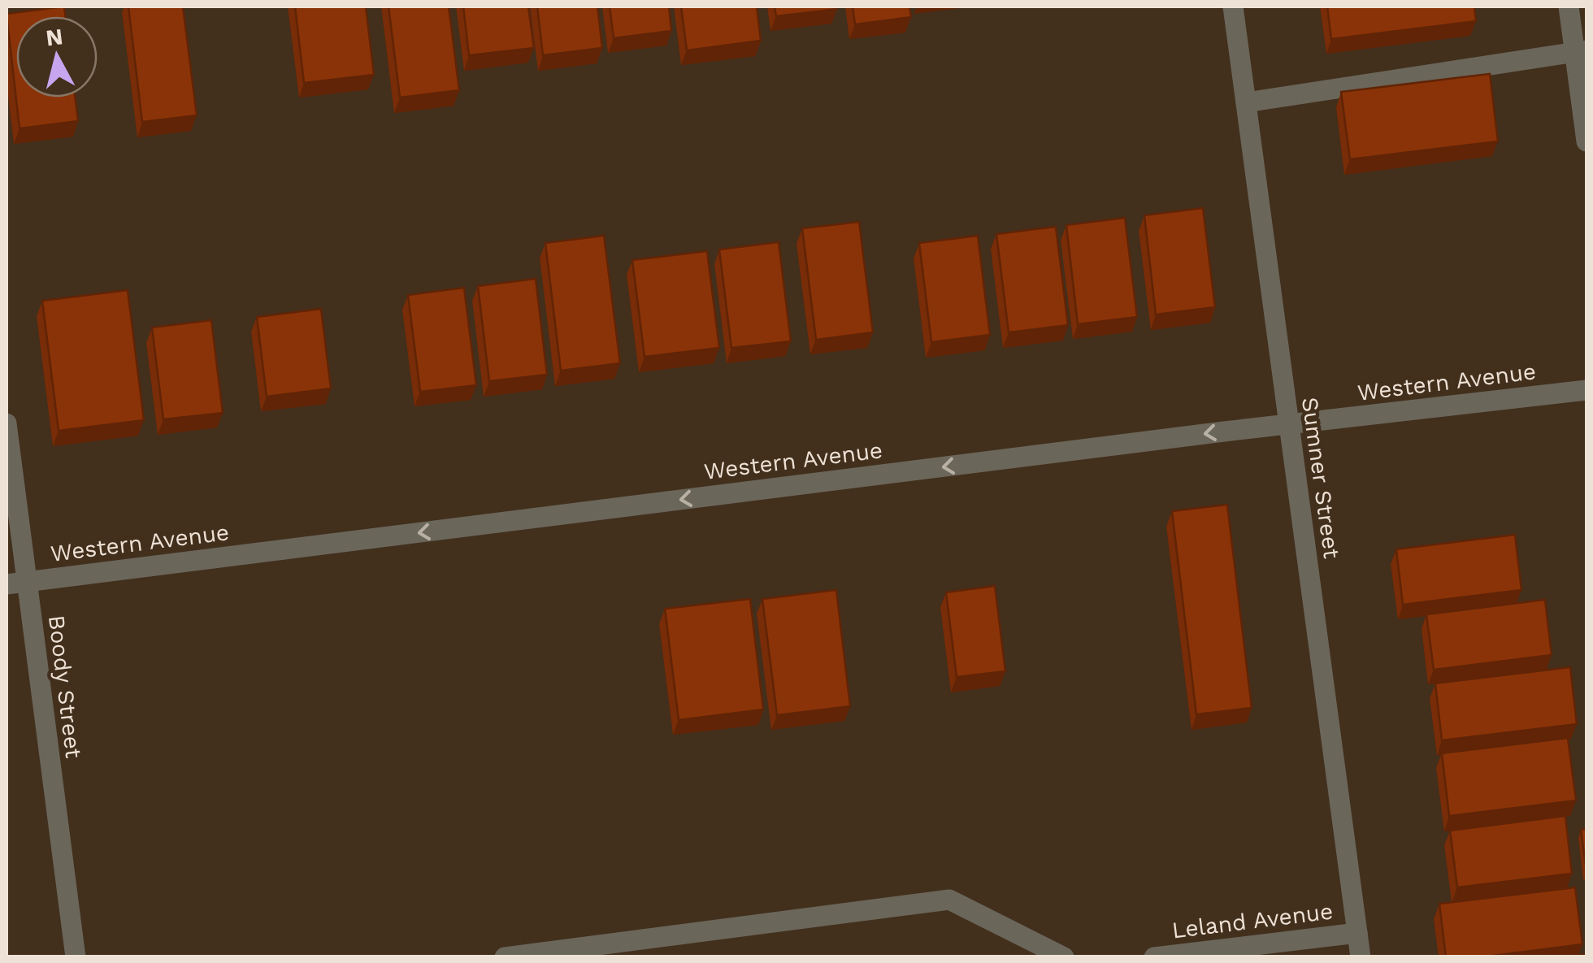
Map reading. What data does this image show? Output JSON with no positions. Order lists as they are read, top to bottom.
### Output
{
  "streets": {
    "street": [
      "Western Avenue",
      "Sumner Street",
      "Boody Street",
      "Leland Avenue"
    ]
  },
  "crossings": [
    ["Western Avenue", "Sumner Street"],
    ["Western Avenue", "Boody Street"],
    ["Sumner Street", "Leland Avenue"]
  ],
  "one_way": ["Western Avenue"],
  "north": "top"
}
